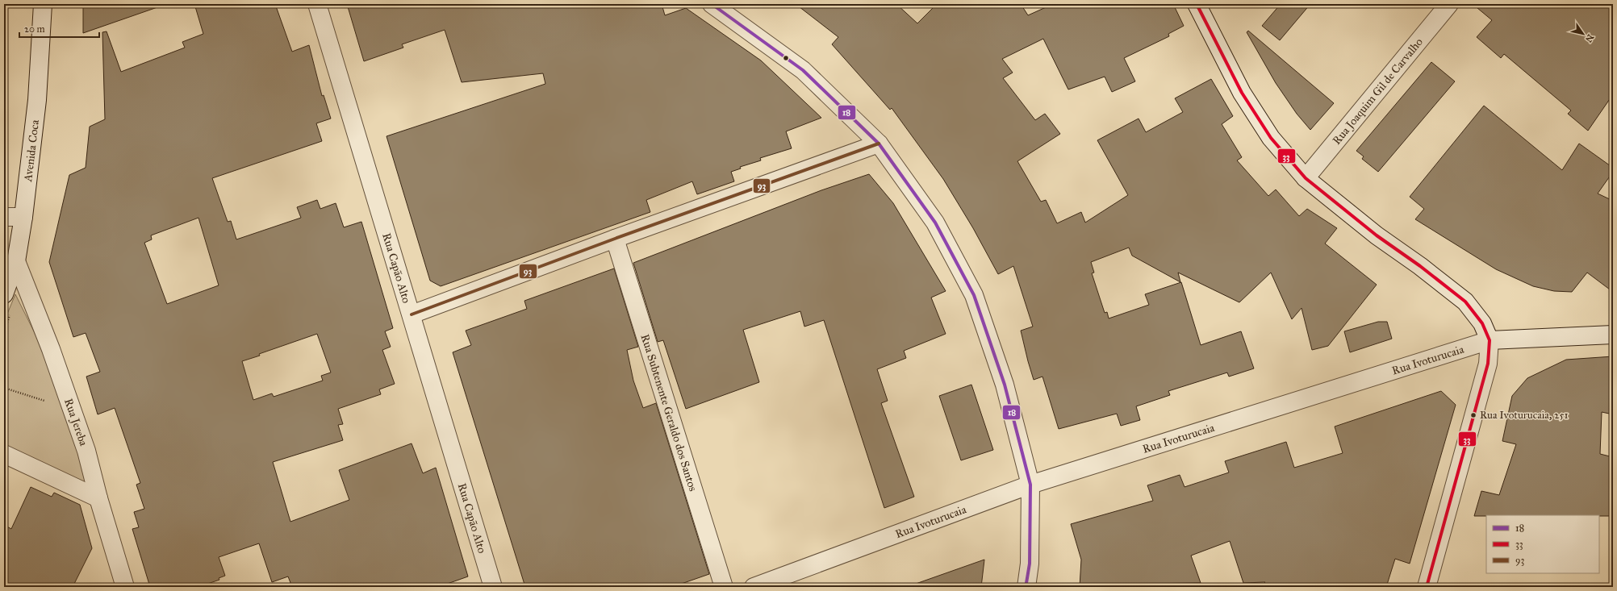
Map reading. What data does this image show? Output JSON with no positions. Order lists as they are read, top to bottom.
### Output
{
  "streets": {
    "street": [
      "Rua Joaquim Gil de Carvalho",
      "Avenida Coca",
      "Rua Capão Alto",
      "Rua Ivoturucaia",
      "Rua Subtenente Geraldo dos Santos",
      "Rua Jereba"
    ]
  },
  "crossings": [
    ["Avenida Coca", "Rua Jereba"]
  ],
  "places": ["Rua Ivoturucaia, 251"],
  "lines": ["transit line 18", "transit line 33", "transit line 93"],
  "legend": ["18", "33", "93"],
  "scale_bar": "20 m",
  "north": "bottom right"
}
